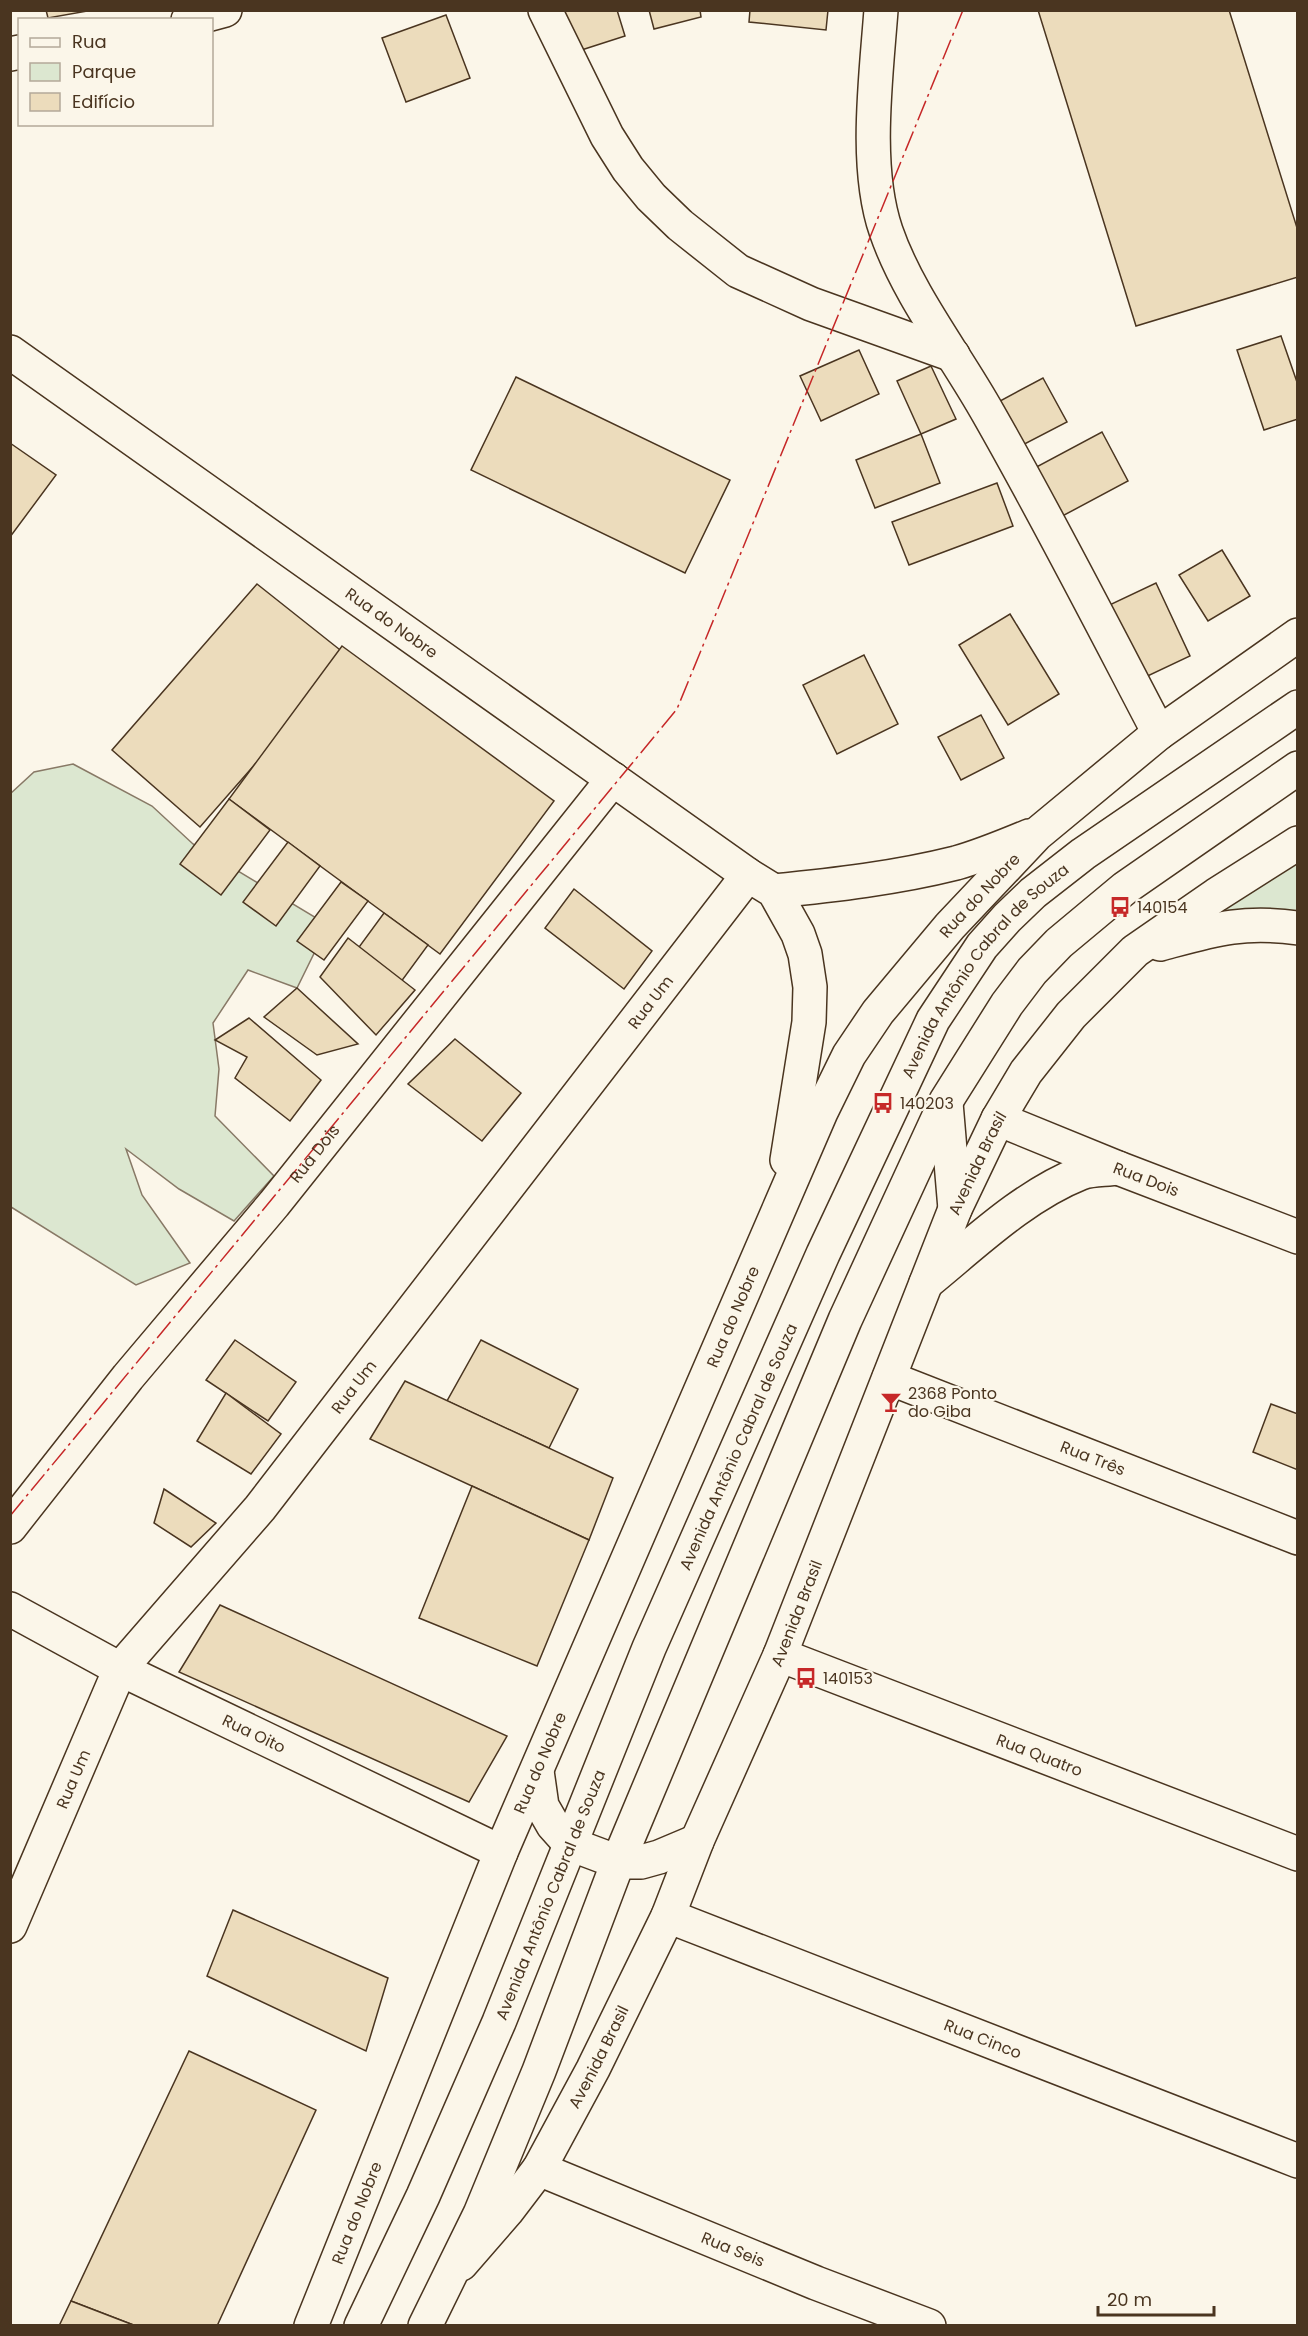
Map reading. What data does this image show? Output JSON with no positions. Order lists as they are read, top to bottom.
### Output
{
  "streets": {
    "main road": [
      "Rua do Nobre",
      "Avenida Antônio Cabral de Souza",
      "Rua Um",
      "Rua Dois",
      "Avenida Brasil",
      "Rua Três",
      "Rua Oito",
      "Rua Quatro",
      "Rua Cinco",
      "Rua Seis"
    ]
  },
  "crossings": [
    ["Rua do Nobre", "Rua Um"],
    ["Rua do Nobre", "Rua Dois"],
    ["Rua do Nobre", "Rua Oito"],
    ["Avenida Antônio Cabral de Souza", "Avenida Brasil"],
    ["Rua Um", "Rua Oito"],
    ["Rua Dois", "Avenida Brasil"],
    ["Avenida Brasil", "Rua Três"],
    ["Avenida Brasil", "Rua Quatro"],
    ["Avenida Brasil", "Rua Cinco"],
    ["Avenida Brasil", "Rua Seis"]
  ],
  "places": {
    "bus stop": ["140154", "140203", "140153"],
    "bar": ["2368 Ponto do Giba"]
  },
  "legend": ["Rua", "Parque", "Edifício"],
  "scale_bar": "20 m"
}
